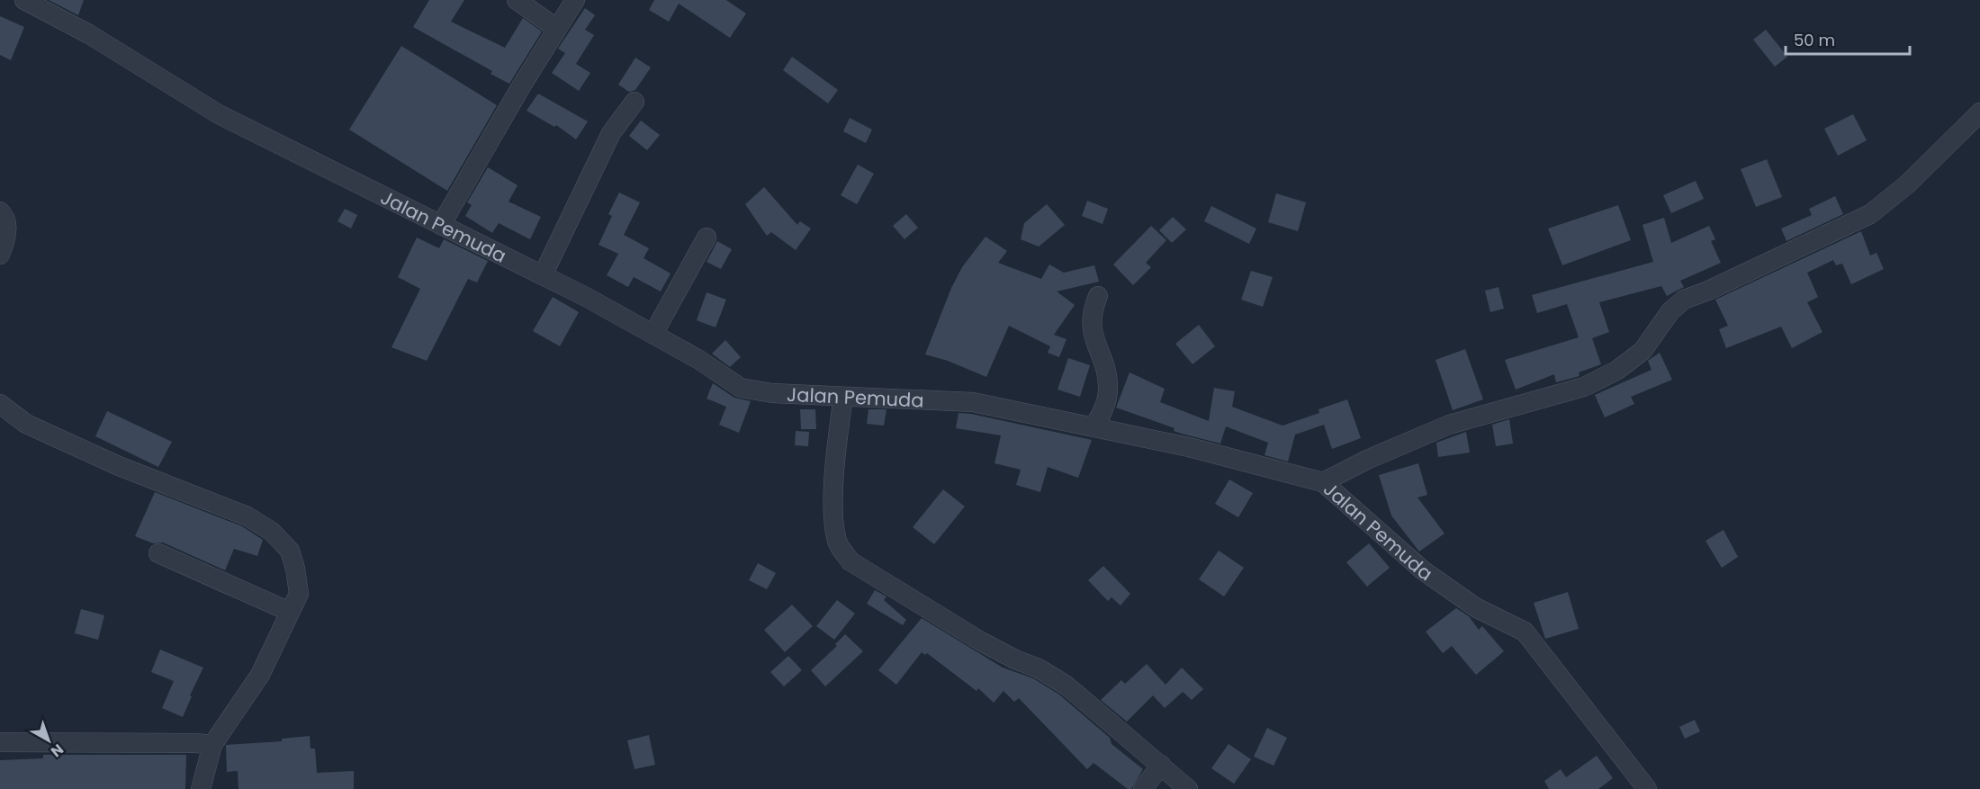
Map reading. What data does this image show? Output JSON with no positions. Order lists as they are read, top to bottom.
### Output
{
  "streets": {
    "street": ["Jalan Pemuda"]
  },
  "scale_bar": "50 m",
  "north": "bottom right"
}
